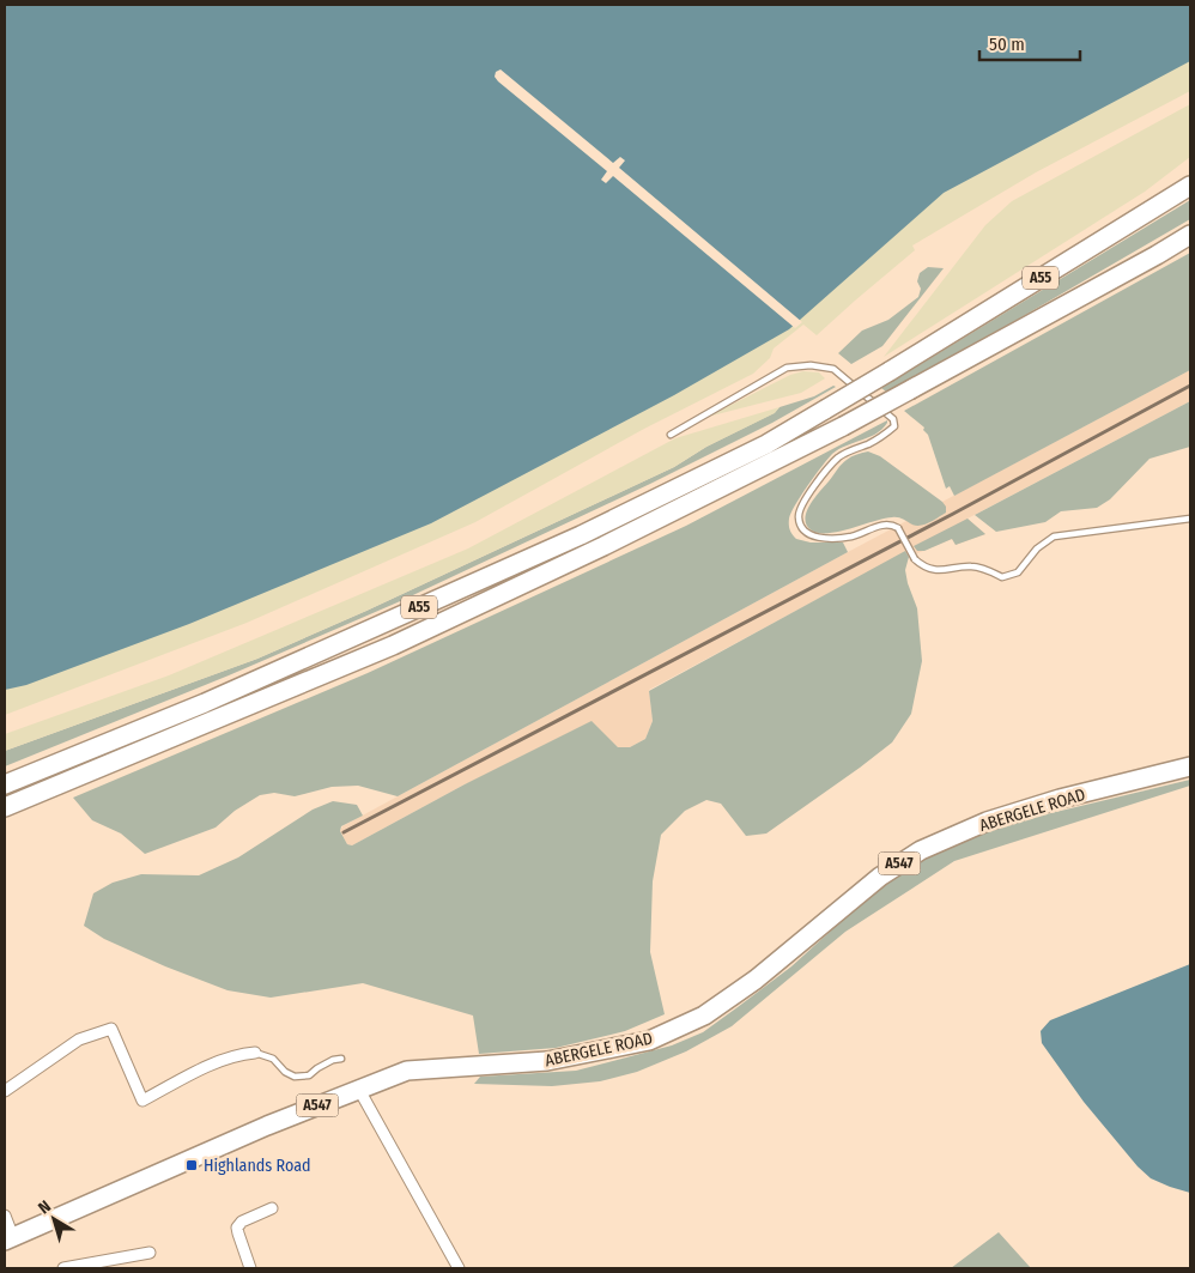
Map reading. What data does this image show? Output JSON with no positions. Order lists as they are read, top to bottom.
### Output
{
  "streets": {
    "main road": ["A55", "ABERGELE ROAD", "A547"]
  },
  "places": {
    "transit": ["Highlands Road"]
  },
  "scale_bar": "50 m",
  "north": "top left"
}
